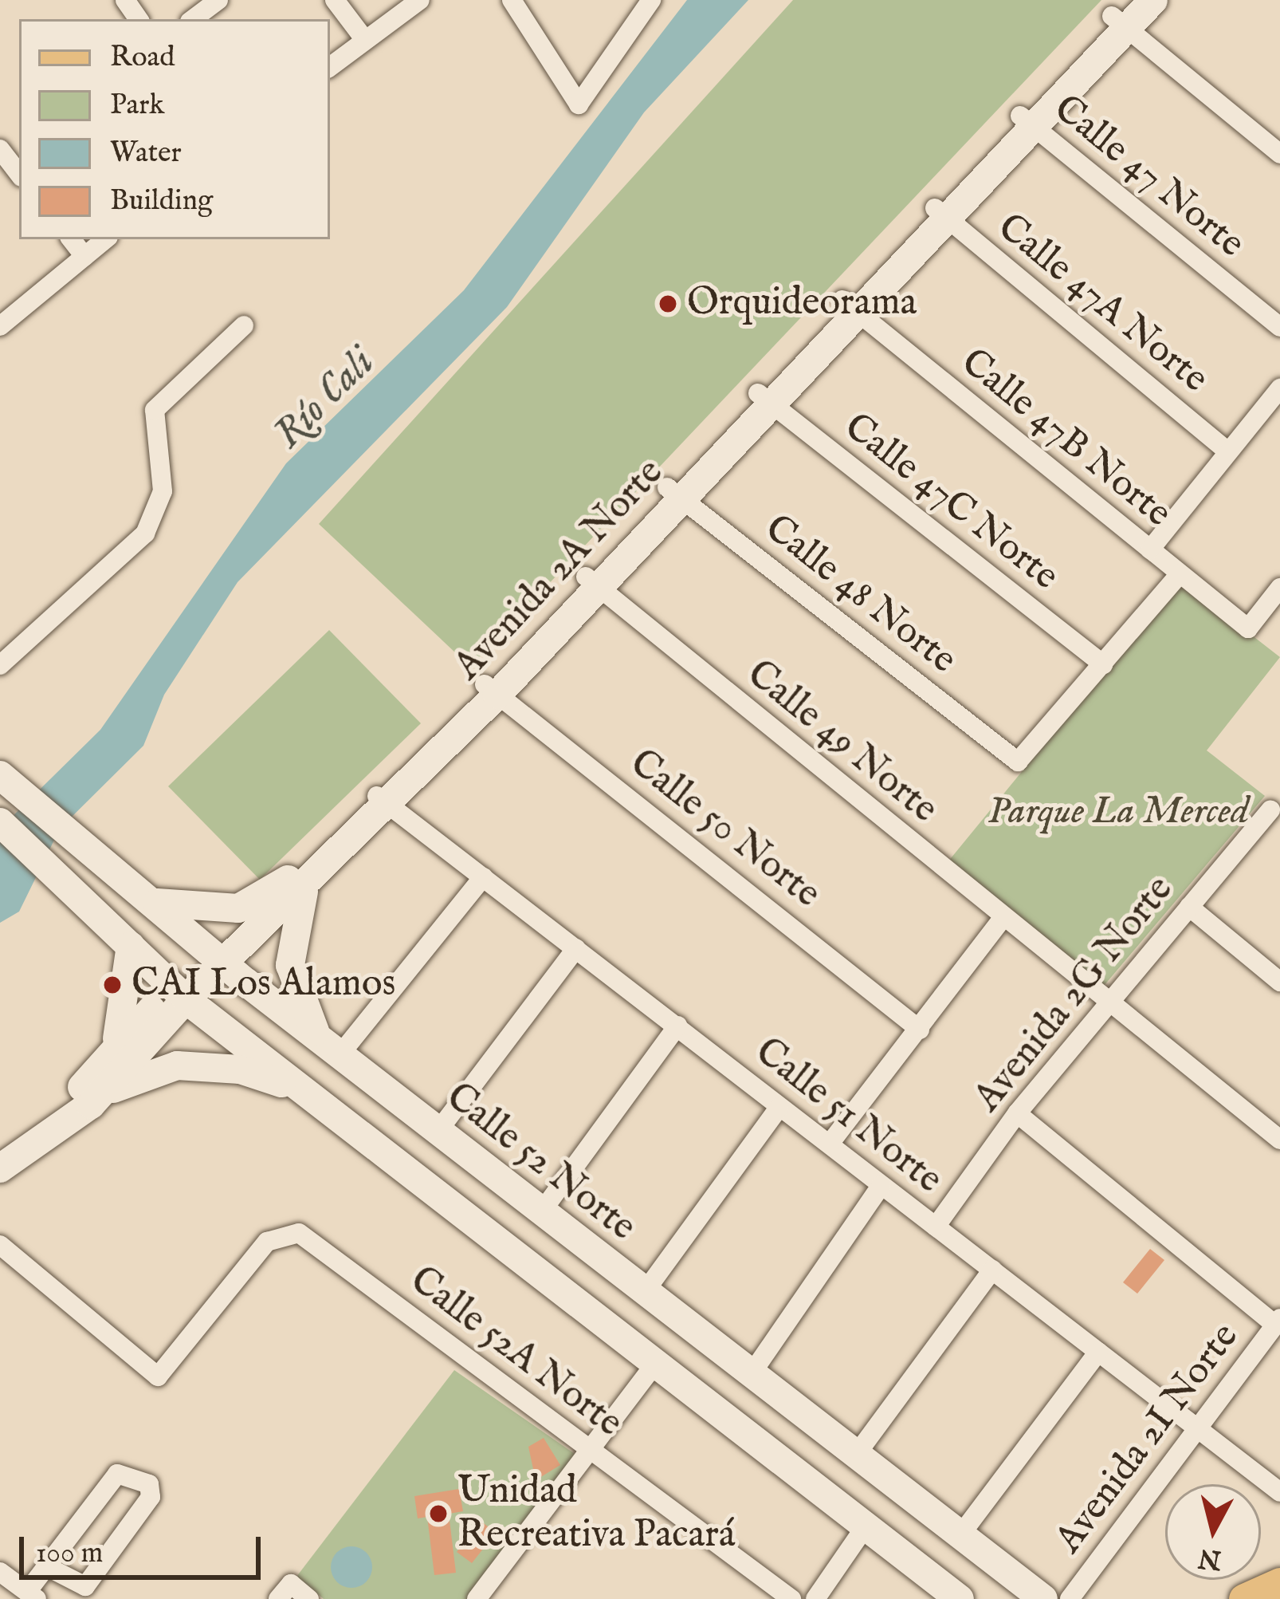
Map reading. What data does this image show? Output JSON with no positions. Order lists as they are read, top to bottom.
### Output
{
  "streets": {
    "main road": ["Avenida 2A Norte", "Calle 52 Norte"],
    "street": [
      "Calle 47 Norte",
      "Calle 47A Norte",
      "Calle 47B Norte",
      "Calle 47C Norte",
      "Calle 48 Norte",
      "Calle 49 Norte",
      "Calle 50 Norte",
      "Avenida 2G Norte",
      "Calle 51 Norte",
      "Calle 52A Norte",
      "Avenida 2I Norte"
    ]
  },
  "crossings": [
    ["Calle 47 Norte", "Avenida 2A Norte"],
    ["Calle 47A Norte", "Avenida 2A Norte"],
    ["Calle 47B Norte", "Avenida 2A Norte"],
    ["Calle 47C Norte", "Avenida 2A Norte"],
    ["Calle 47C Norte", "Calle 48 Norte"],
    ["Avenida 2A Norte", "Calle 48 Norte"],
    ["Avenida 2A Norte", "Calle 49 Norte"],
    ["Avenida 2A Norte", "Calle 50 Norte"],
    ["Avenida 2A Norte", "Calle 51 Norte"],
    ["Avenida 2A Norte", "Calle 52 Norte"],
    ["Calle 49 Norte", "Avenida 2G Norte"],
    ["Avenida 2G Norte", "Calle 51 Norte"],
    ["Calle 51 Norte", "Avenida 2I Norte"]
  ],
  "water": ["Río Cali"],
  "parks": ["Parque La Merced"],
  "places": ["Orquideorama", "CAI Los Alamos", "Unidad Recreativa Pacará"],
  "legend": [
    "Road",
    "Park",
    "Water",
    "Building"
  ],
  "scale_bar": "100 m",
  "north": "bottom"
}
